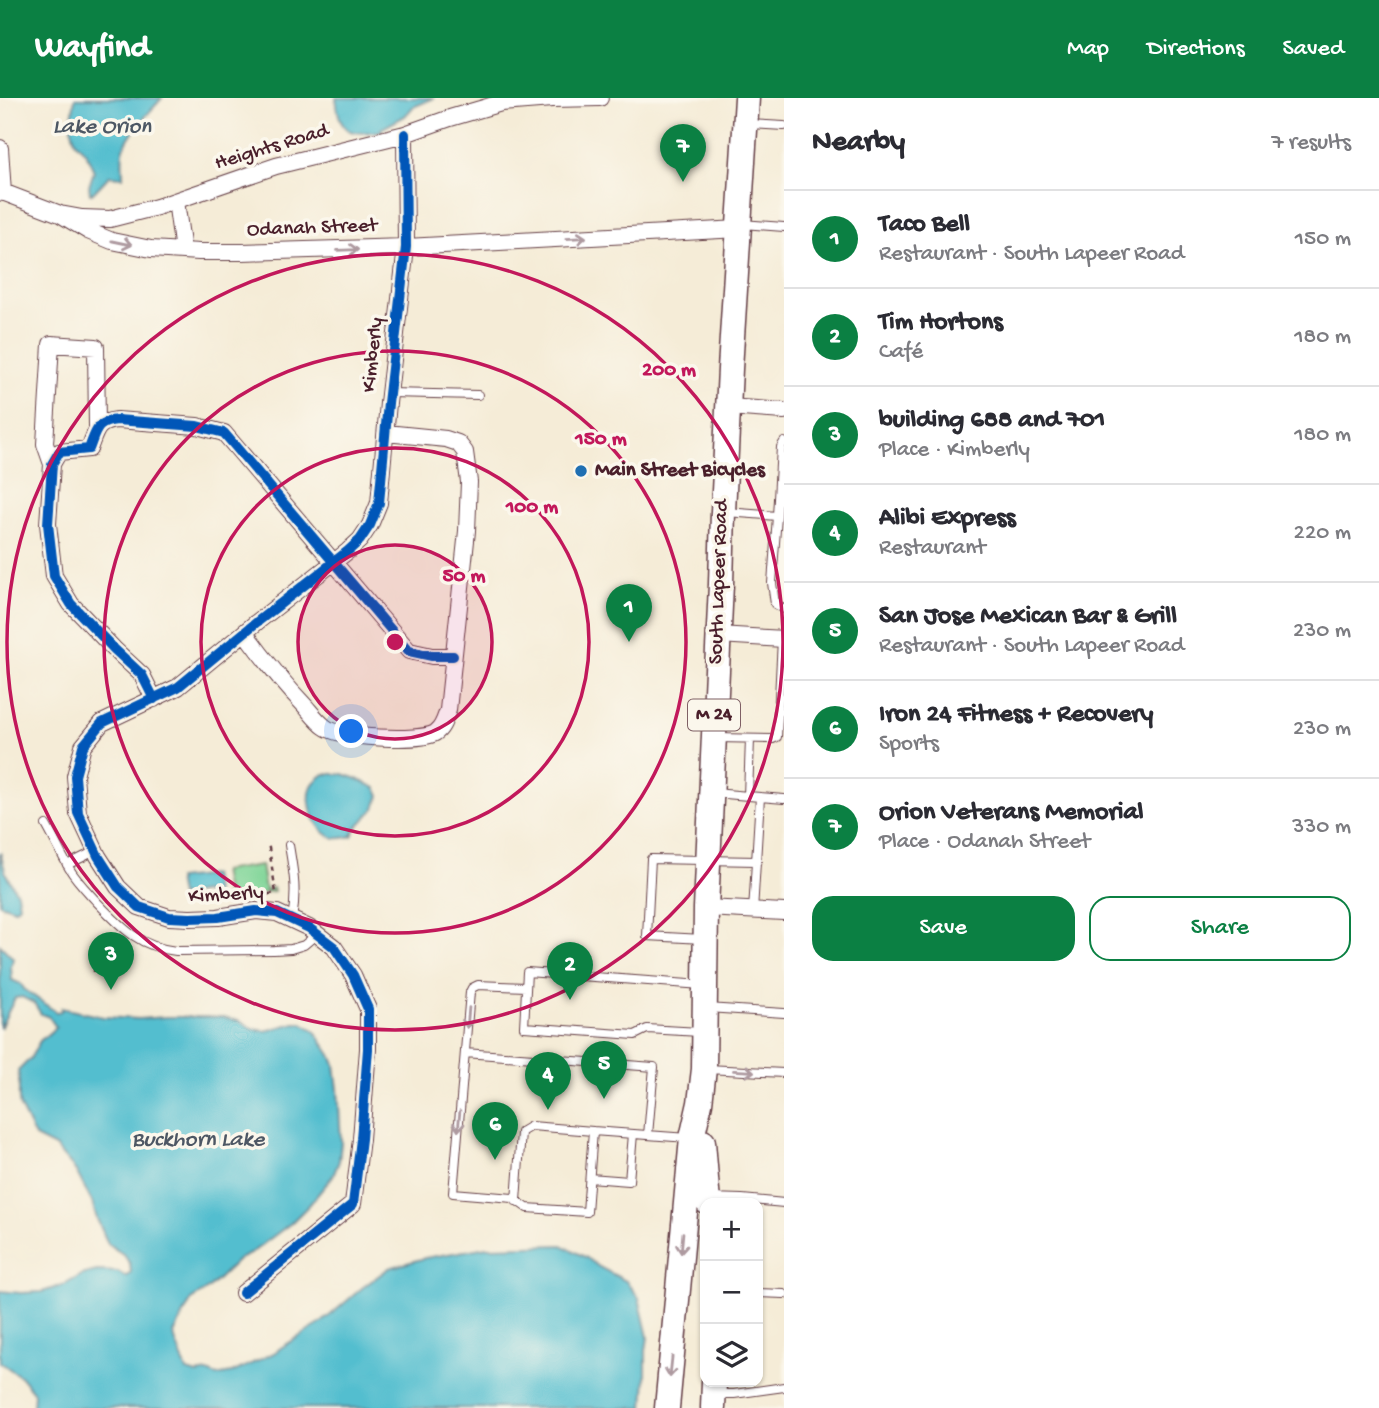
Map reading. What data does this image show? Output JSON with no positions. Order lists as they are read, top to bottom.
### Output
{
  "streets": {
    "main road": ["South Lapeer Road", "M 24"],
    "street": ["Heights Road", "Odanah Street", "Kimberly"]
  },
  "crossings": [
    ["Heights Road", "Odanah Street"],
    ["Heights Road", "Kimberly"],
    ["Odanah Street", "Kimberly"],
    ["Odanah Street", "South Lapeer Road"],
    ["Odanah Street", "M 24"],
    ["South Lapeer Road", "M 24"]
  ],
  "one_way": ["Odanah Street"],
  "water": ["Lake Orion", "Buckhorn Lake"],
  "places": ["Main Street Bicycles"],
  "page": {
    "header": "Wayfind",
    "nav": ["Map", "Directions", "Saved"],
    "heading": ["Nearby", "7 results"],
    "pins": [
      "7",
      "1",
      "3",
      "2",
      "5",
      "4",
      "6"
    ],
    "list": [
      {
        "mark": "1",
        "name": "Taco Bell",
        "note": "Restaurant · South Lapeer Road",
        "value": "150 m"
      },
      {
        "mark": "2",
        "name": "Tim Hortons",
        "note": "Café",
        "value": "180 m"
      },
      {
        "mark": "3",
        "name": "building 688 and 701",
        "note": "Place · Kimberly",
        "value": "180 m"
      },
      {
        "mark": "4",
        "name": "Alibi Express",
        "note": "Restaurant",
        "value": "220 m"
      },
      {
        "mark": "5",
        "name": "San Jose Mexican Bar & Grill",
        "note": "Restaurant · South Lapeer Road",
        "value": "230 m"
      },
      {
        "mark": "6",
        "name": "Iron 24 Fitness + Recovery",
        "note": "Sports",
        "value": "230 m"
      },
      {
        "mark": "7",
        "name": "Orion Veterans Memorial",
        "note": "Place · Odanah Street",
        "value": "330 m"
      }
    ],
    "buttons": ["Save", "Share"],
    "map_buttons": ["+", "−"]
  },
  "rings": [
    "200 m",
    "150 m",
    "100 m",
    "50 m"
  ]
}
